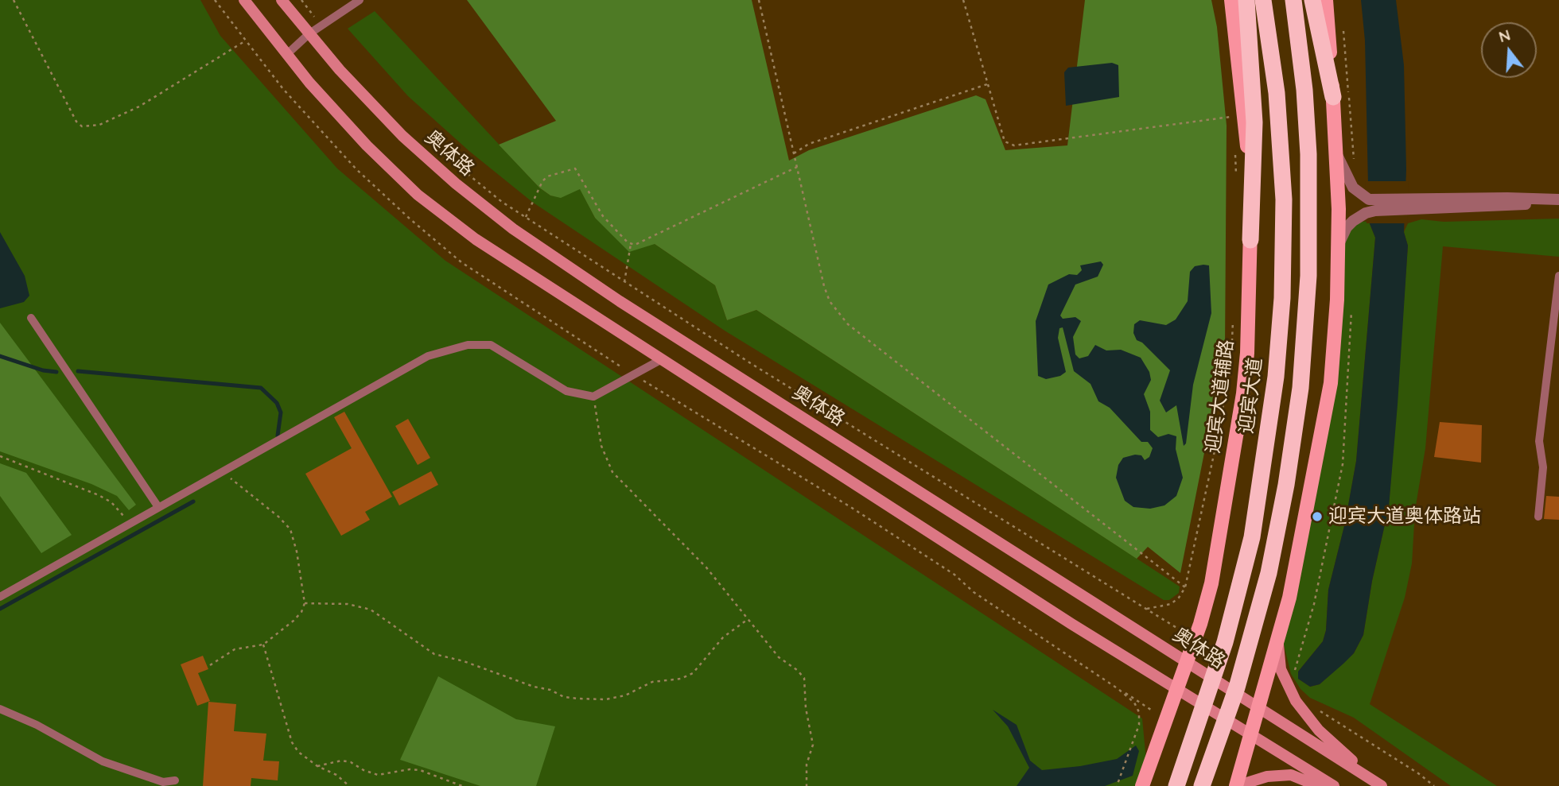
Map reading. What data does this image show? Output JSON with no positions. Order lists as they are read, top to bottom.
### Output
{
  "streets": {
    "highway": ["迎宾大道"],
    "main road": ["奥体路", "迎宾大道辅路"]
  },
  "crossings": [
    ["奥体路", "迎宾大道辅路"]
  ],
  "places": ["迎宾大道奥体路站"],
  "north": "top"
}
